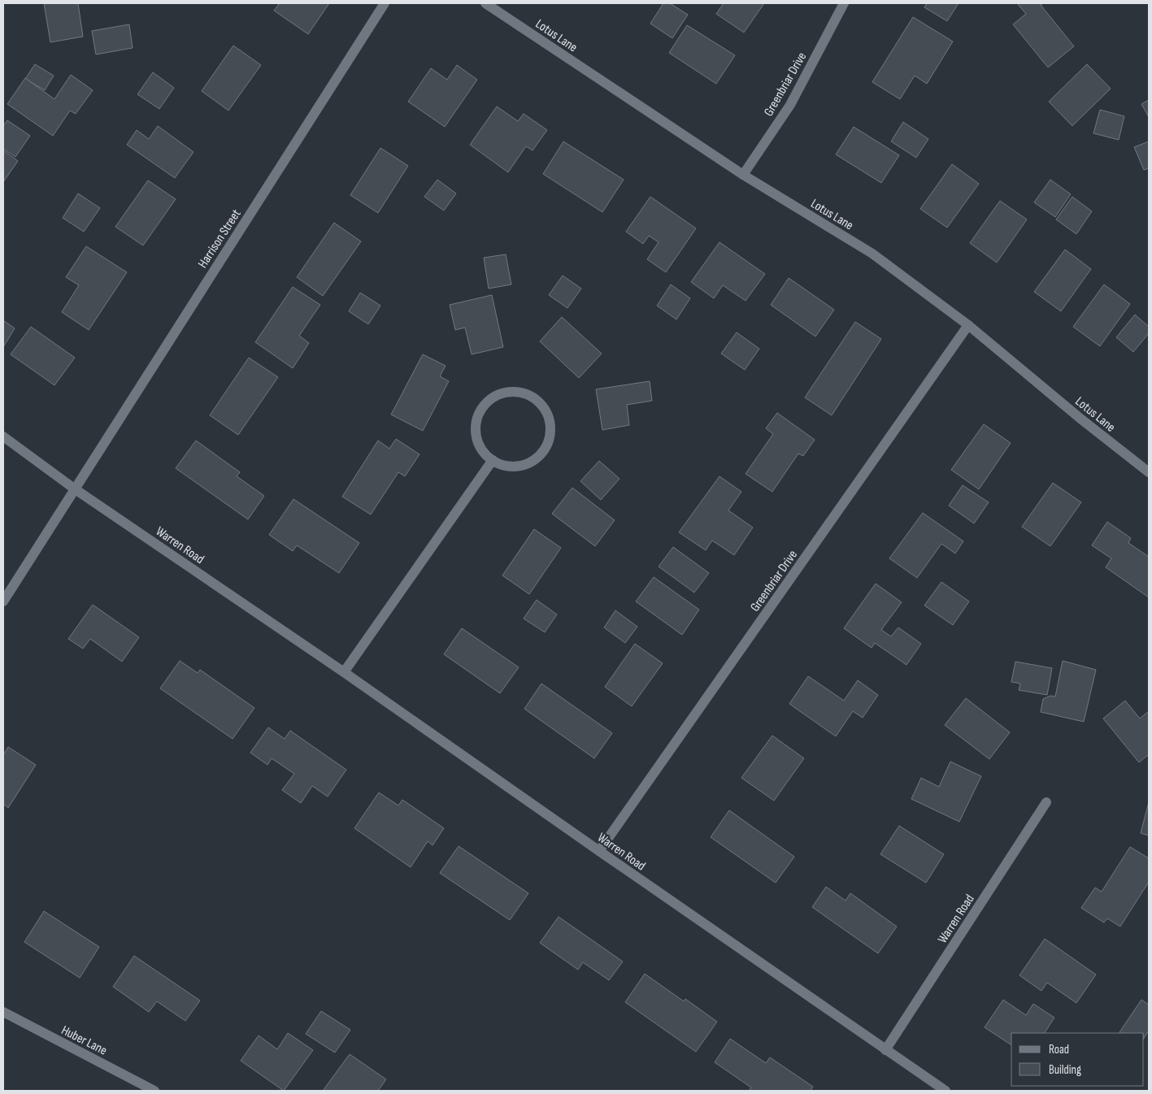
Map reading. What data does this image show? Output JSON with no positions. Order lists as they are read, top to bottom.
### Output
{
  "streets": {
    "street": [
      "Lotus Lane",
      "Greenbriar Drive",
      "Harrison Street",
      "Warren Road",
      "Huber Lane"
    ]
  },
  "crossings": [
    ["Lotus Lane", "Greenbriar Drive"],
    ["Greenbriar Drive", "Warren Road"],
    ["Harrison Street", "Warren Road"]
  ],
  "legend": ["Road", "Building"]
}
